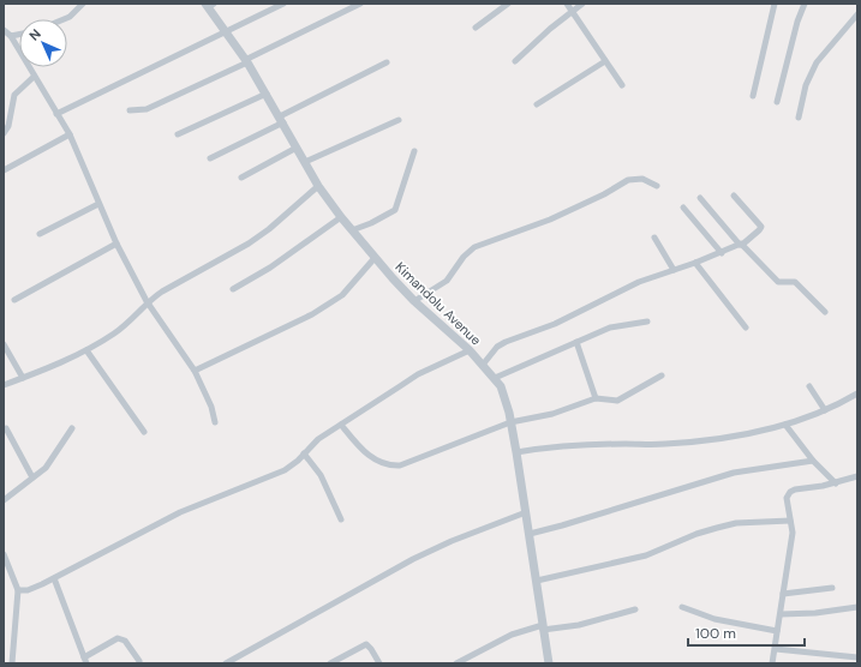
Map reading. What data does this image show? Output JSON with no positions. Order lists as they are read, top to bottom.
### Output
{
  "streets": {
    "street": ["Kimandolu Avenue"]
  },
  "scale_bar": "100 m",
  "north": "top left"
}
